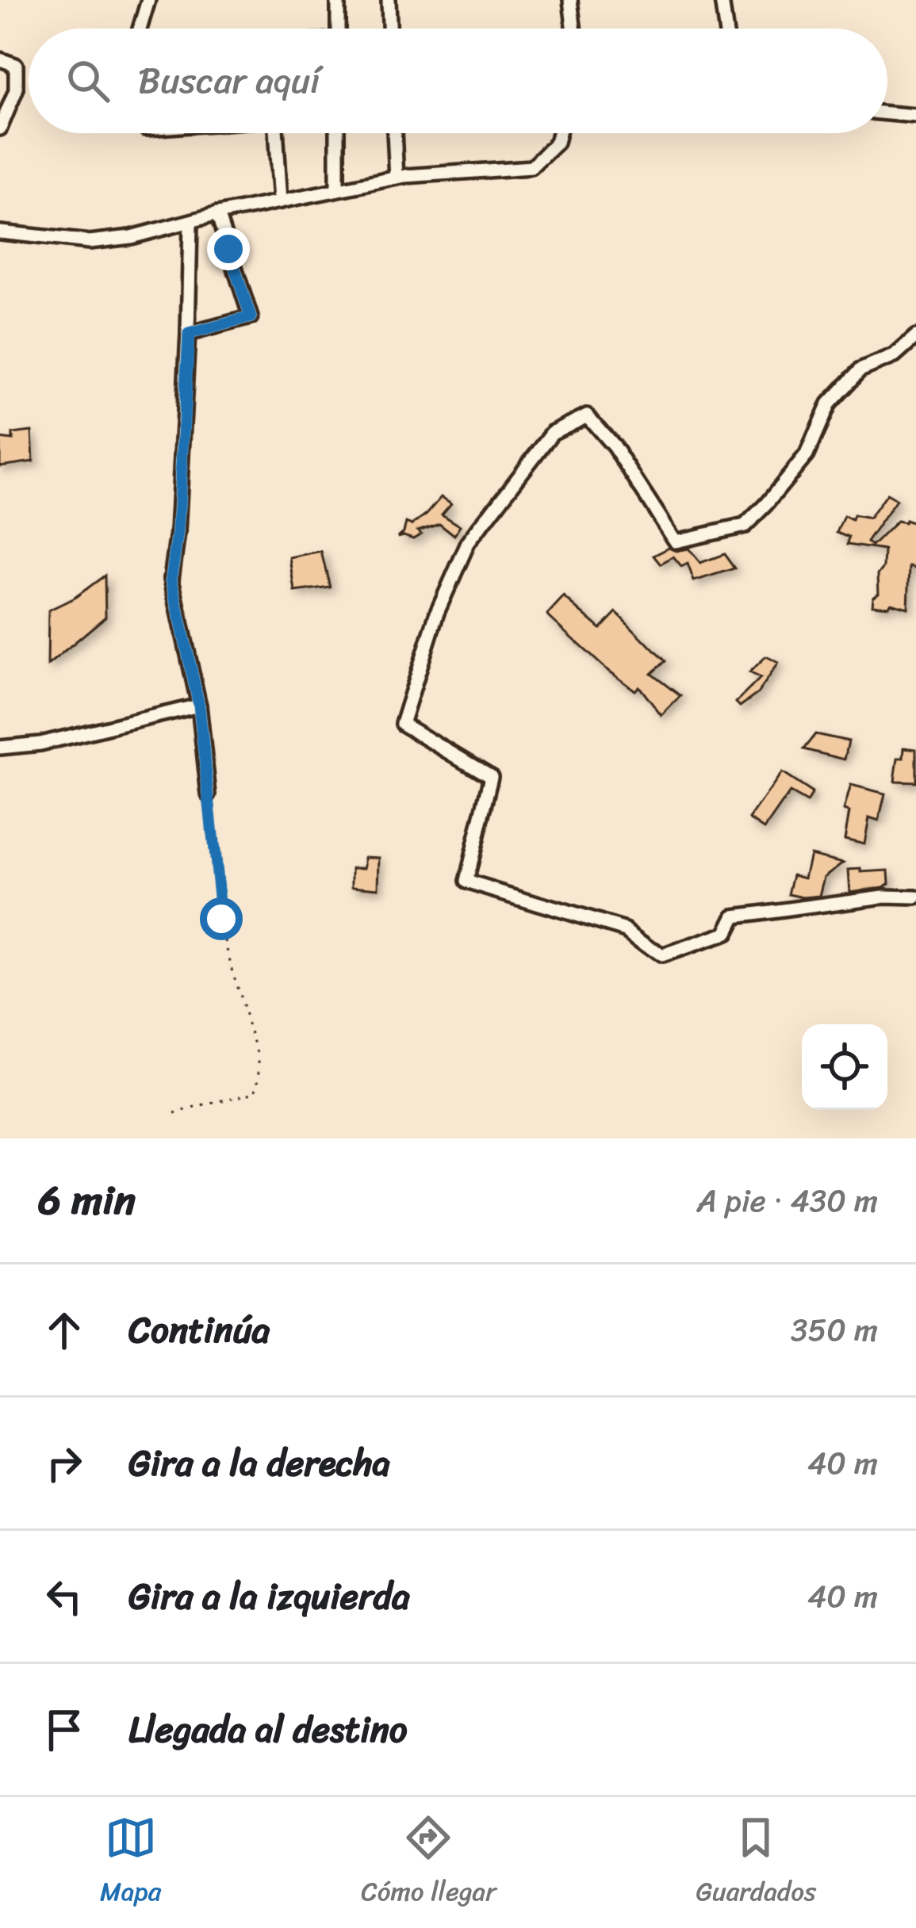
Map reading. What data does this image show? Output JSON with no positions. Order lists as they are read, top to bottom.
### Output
{
  "page": {
    "search": "Buscar aquí",
    "heading": ["6 min", "A pie · 430 m"],
    "list": [
      ["Continúa", "350 m"],
      ["Gira a la derecha", "40 m"],
      ["Gira a la izquierda", "40 m"],
      "Llegada al destino"
    ],
    "nav": ["Mapa", "Cómo llegar", "Guardados"]
  }
}
